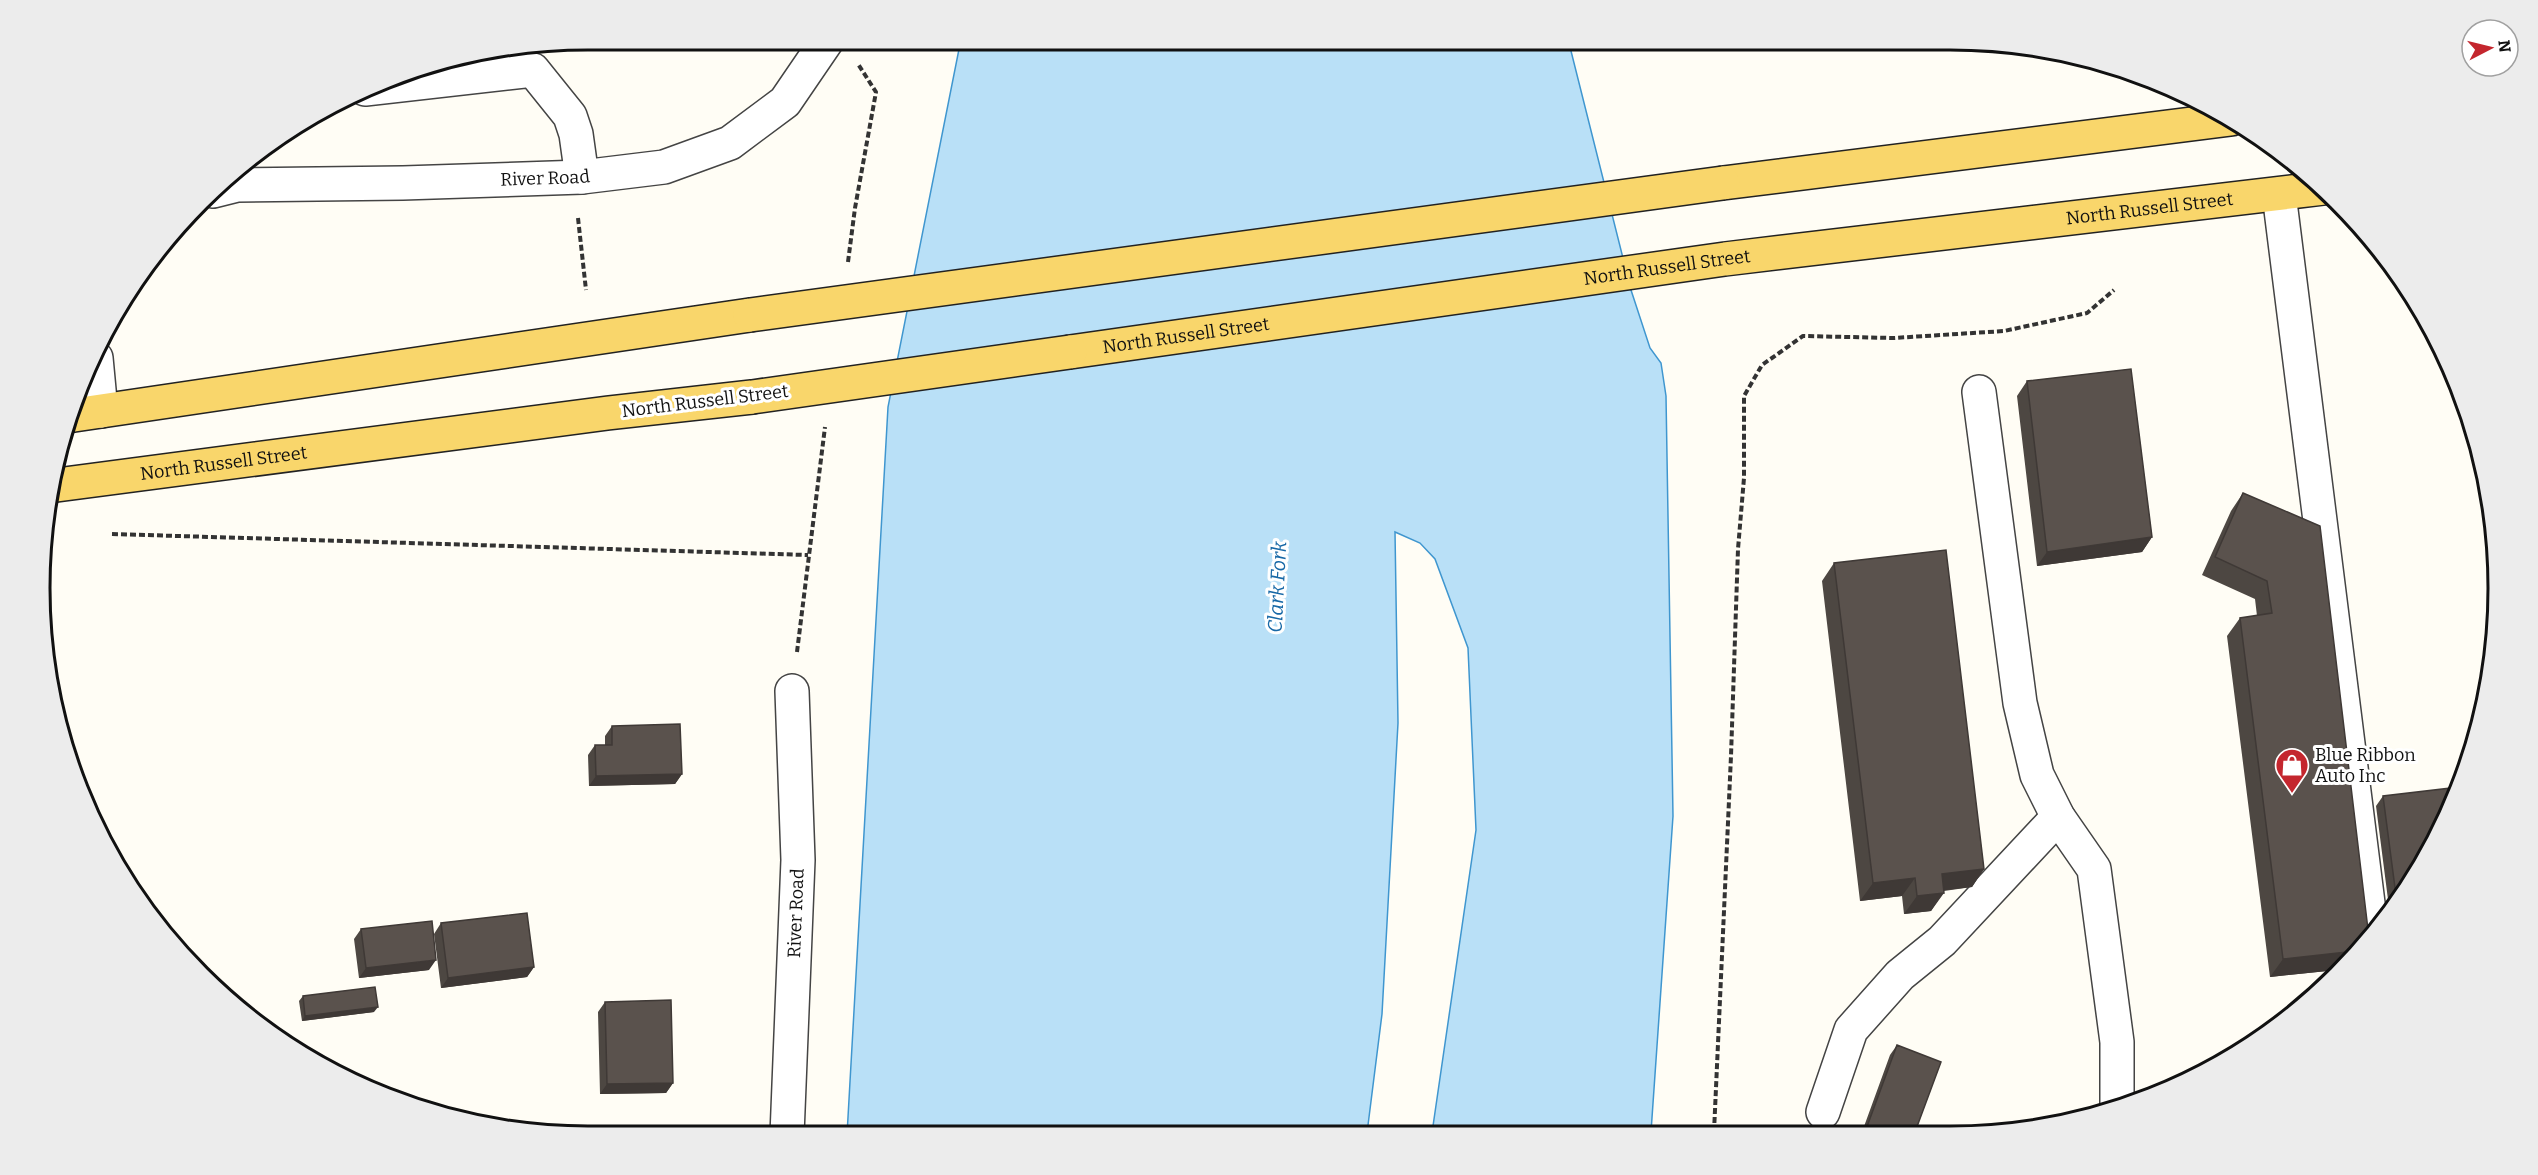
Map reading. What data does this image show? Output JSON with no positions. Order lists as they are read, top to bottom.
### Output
{
  "streets": {
    "main road": ["North Russell Street"],
    "street": ["River Road"]
  },
  "water": ["Clark Fork"],
  "places": {
    "shop": ["Blue Ribbon Auto Inc"]
  },
  "north": "right"
}
